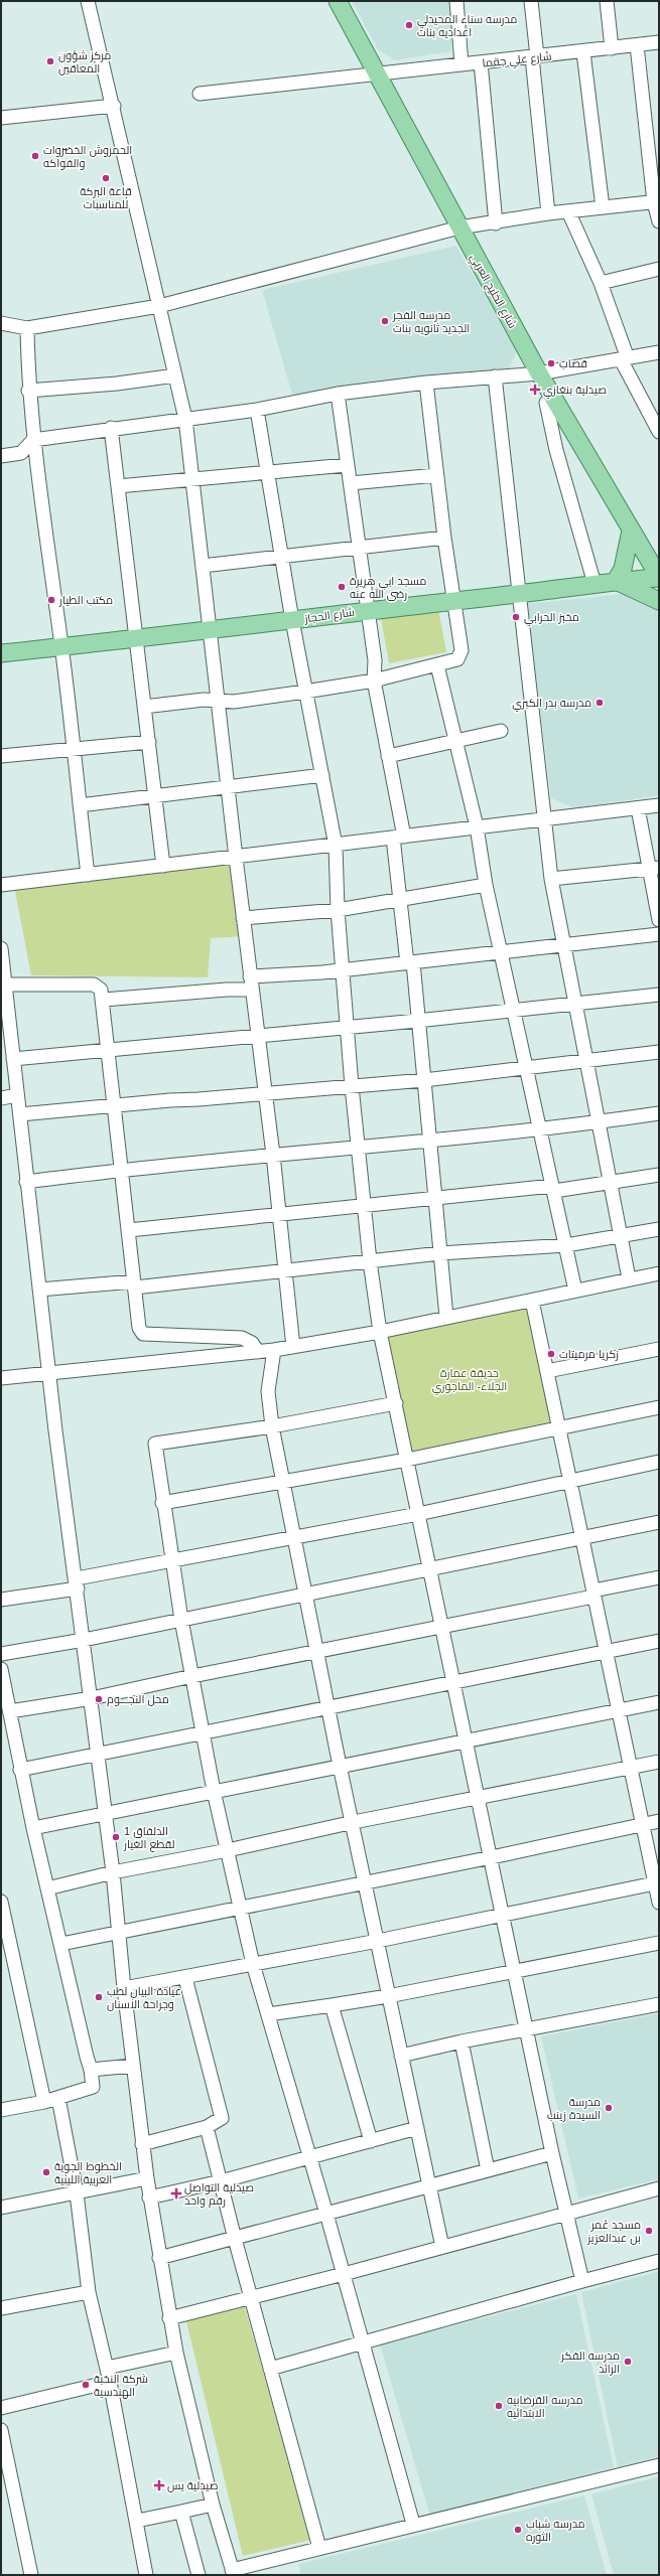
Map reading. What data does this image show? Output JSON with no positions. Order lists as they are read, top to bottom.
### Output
{
  "streets": {
    "main road": ["شارع الخليج العربي", "شارع الحجاز"],
    "street": ["شارع علي جقما"]
  },
  "crossings": [
    ["شارع علي جقما", "شارع الخليج العربي"],
    ["شارع الخليج العربي", "شارع الحجاز"]
  ],
  "parks": ["حديقة عمارة الجلاء- الماجوري"],
  "places": {
    "other": [
      "مدرسه سناء المحيدلي اعداديه بنات",
      "مركز شؤون المعاقين",
      "الحمروش الخضروات والفواكه",
      "قاعة البركة للمناسبات",
      "مدرسه الفجر الجديد ثانويه بنات",
      "قصاب",
      "مسجد ابي هريرة رضى الله عنه",
      "مكتب الطيار",
      "مخبز الحرابي",
      "مدرسه بدر الكبري",
      "زكريا مرميتات",
      "محل النجـــوم",
      "الدلفاق 1 لقطع الغيار",
      "عيادة البيان لطب وجراحة الاسنان",
      "مدرسة السيدة زينب",
      "الخطوط الجوية العربية الليبية",
      "مسجد عُمر بن عبدالعزيز",
      "مدرسه الفكر الرائد",
      "شركة النخبة الهندسية",
      "مدرسه القرضابيه الابتدائيه",
      "مدرسه شباب الثوره"
    ],
    "health": ["صيدلية بنغازي", "صيدلية التواصل رقم واحد", "صيدلية يس"]
  }
}
